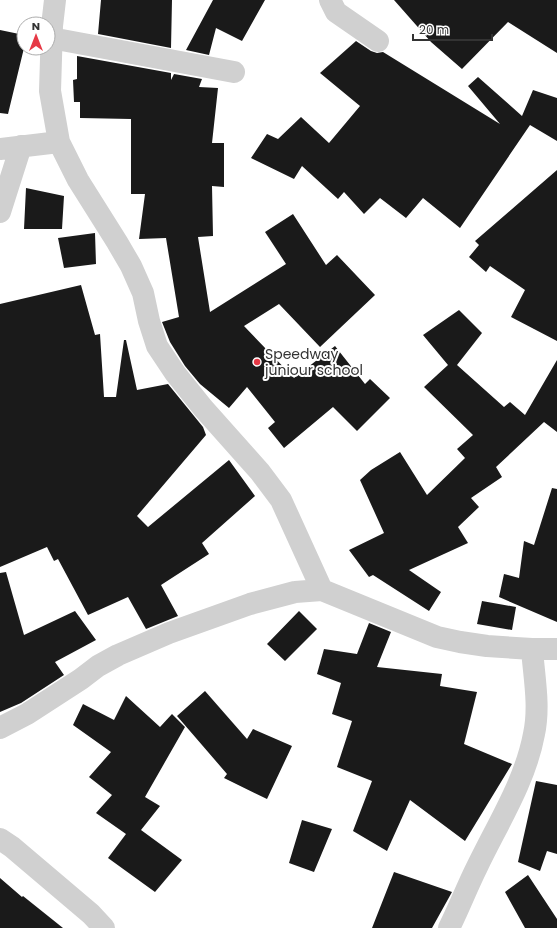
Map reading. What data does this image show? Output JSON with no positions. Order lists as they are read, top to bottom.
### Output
{
  "places": ["Speedway juniour school"],
  "scale_bar": "20 m",
  "north": "top"
}
